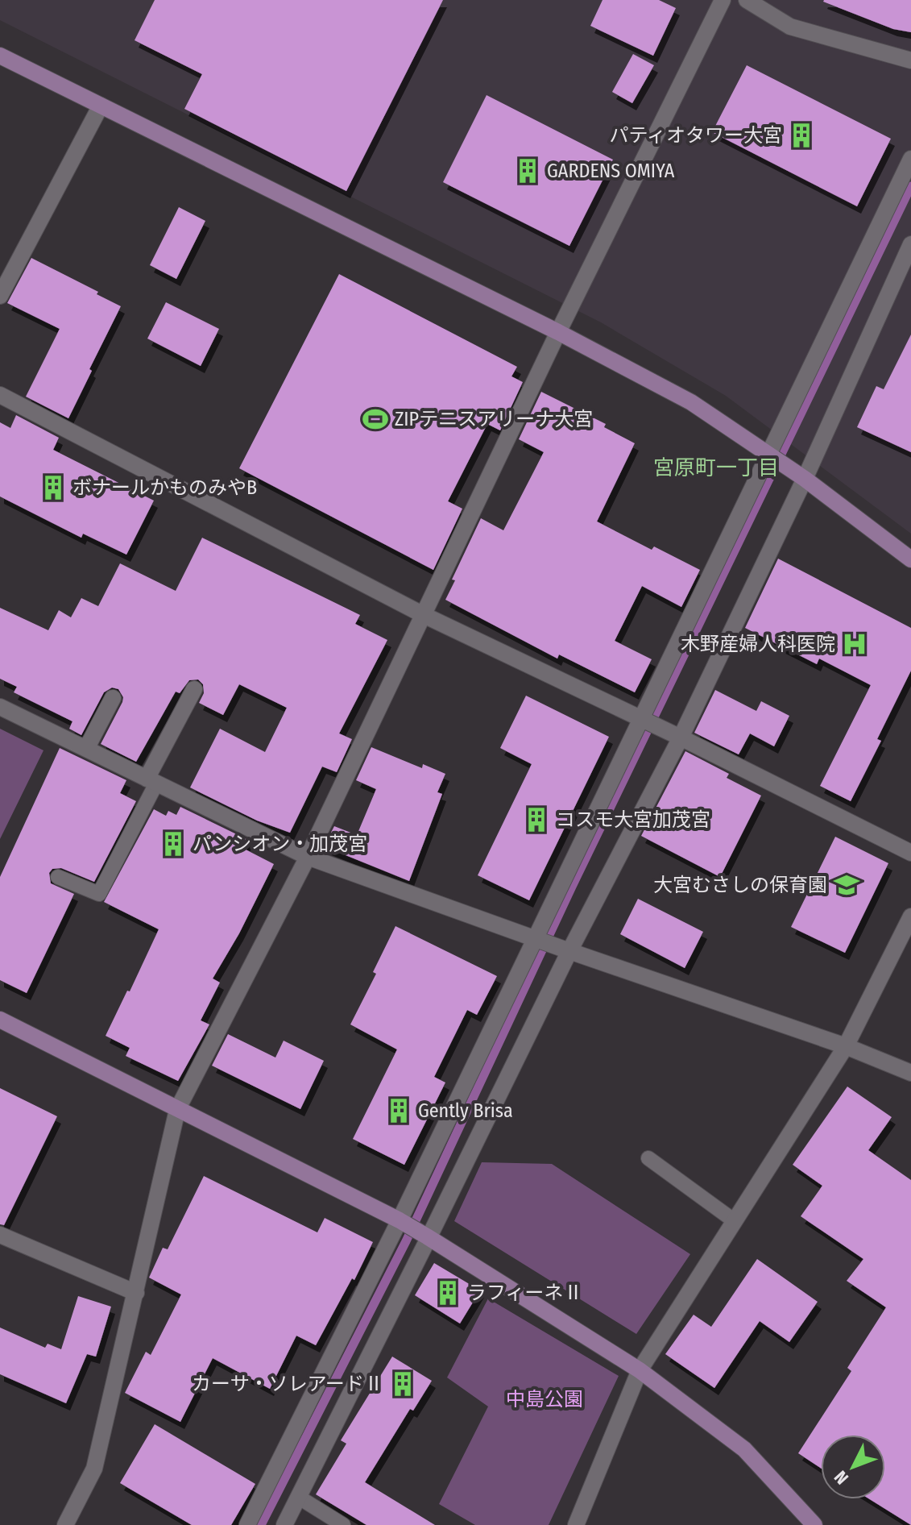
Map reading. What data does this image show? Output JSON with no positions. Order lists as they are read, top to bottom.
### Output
{
  "districts": ["宮原町一丁目"],
  "parks": ["中島公園"],
  "places": {
    "building": [
      "パティオタワー大宮",
      "GARDENS OMIYA",
      "ボナールかものみやB",
      "コスモ大宮加茂宮",
      "パンシオン・加茂宮",
      "Gently Brisa",
      "ラフィーネⅡ",
      "カーサ・ソレアードⅡ"
    ],
    "sports": ["ZIPテニスアリーナ大宮"],
    "hospital": ["木野産婦人科医院"],
    "school or university": ["大宮むさしの保育園"]
  },
  "north": "bottom left"
}
